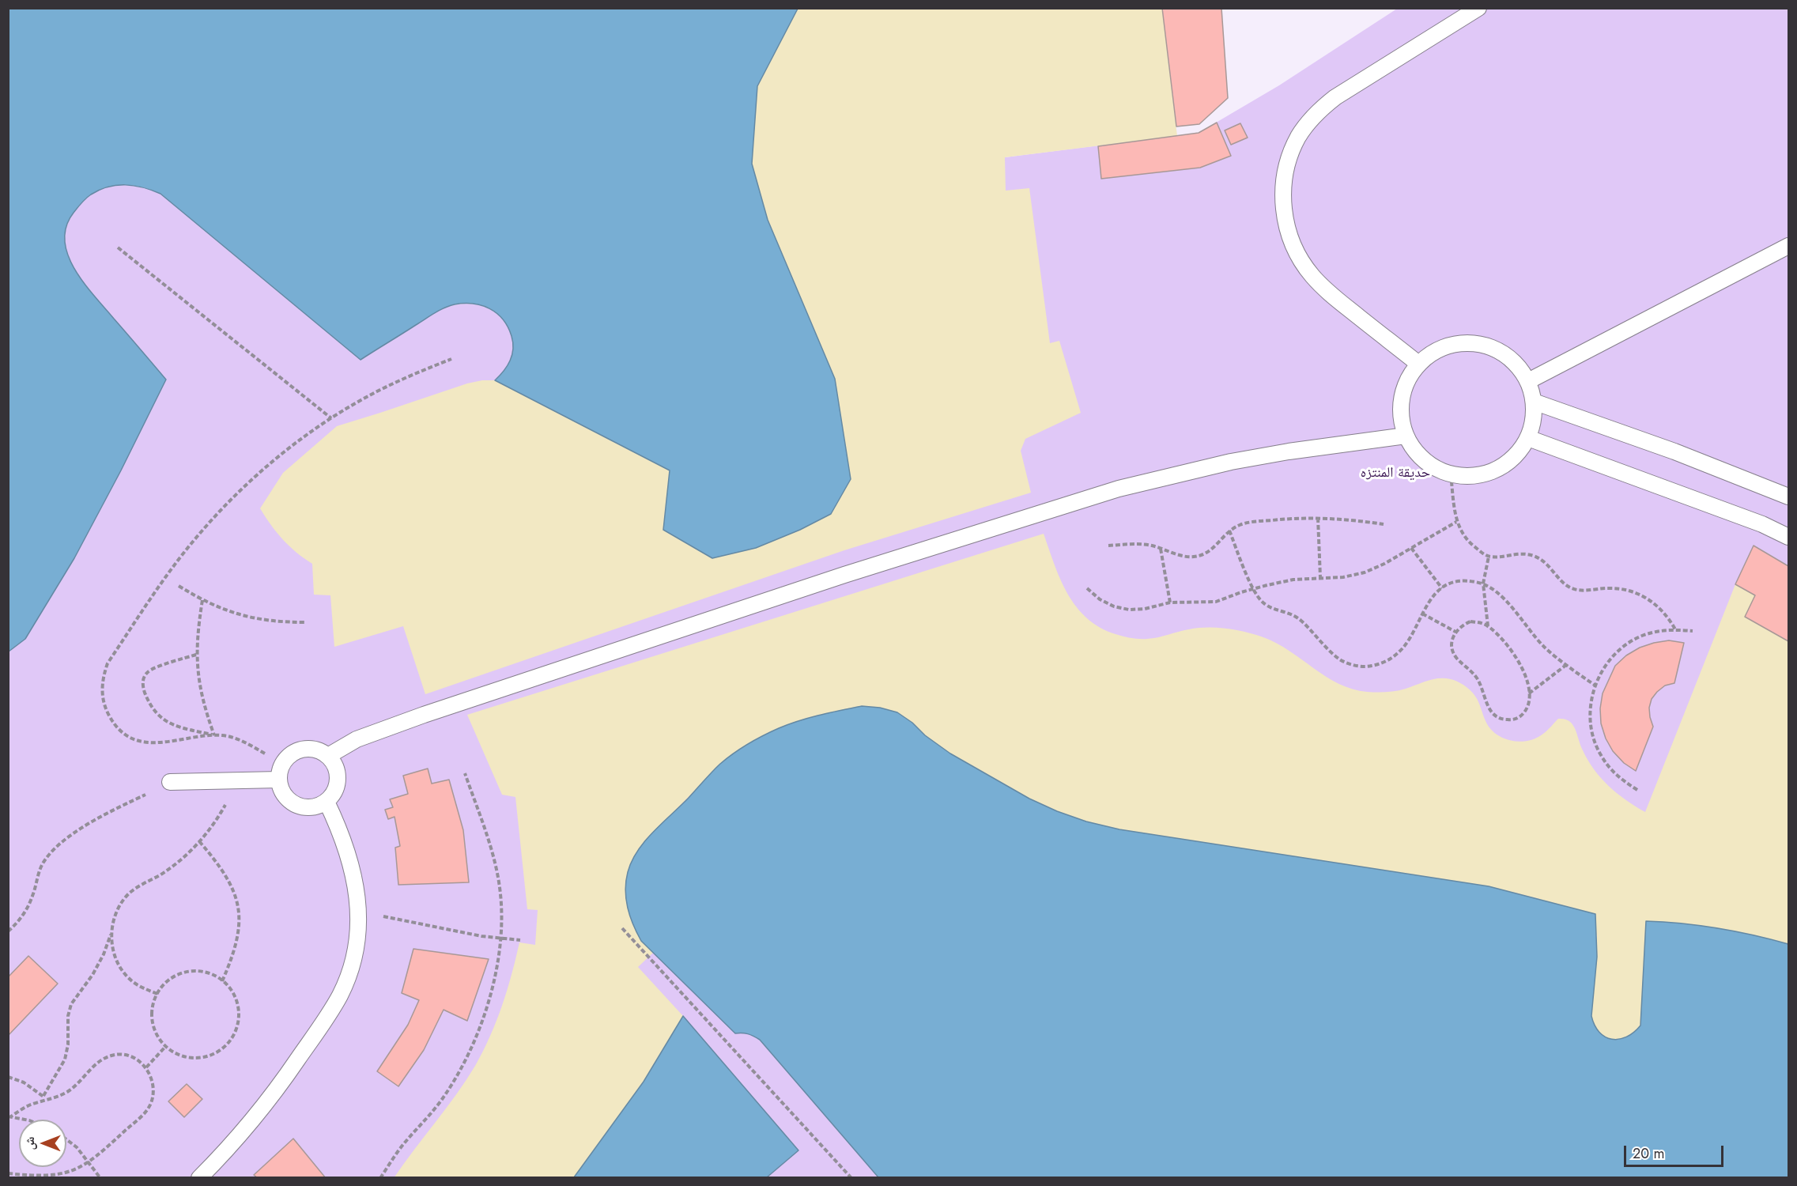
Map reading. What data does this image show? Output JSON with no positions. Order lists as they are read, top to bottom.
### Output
{
  "parks": ["حديقة المنتزه"],
  "scale_bar": "20 m",
  "north": "left"
}
